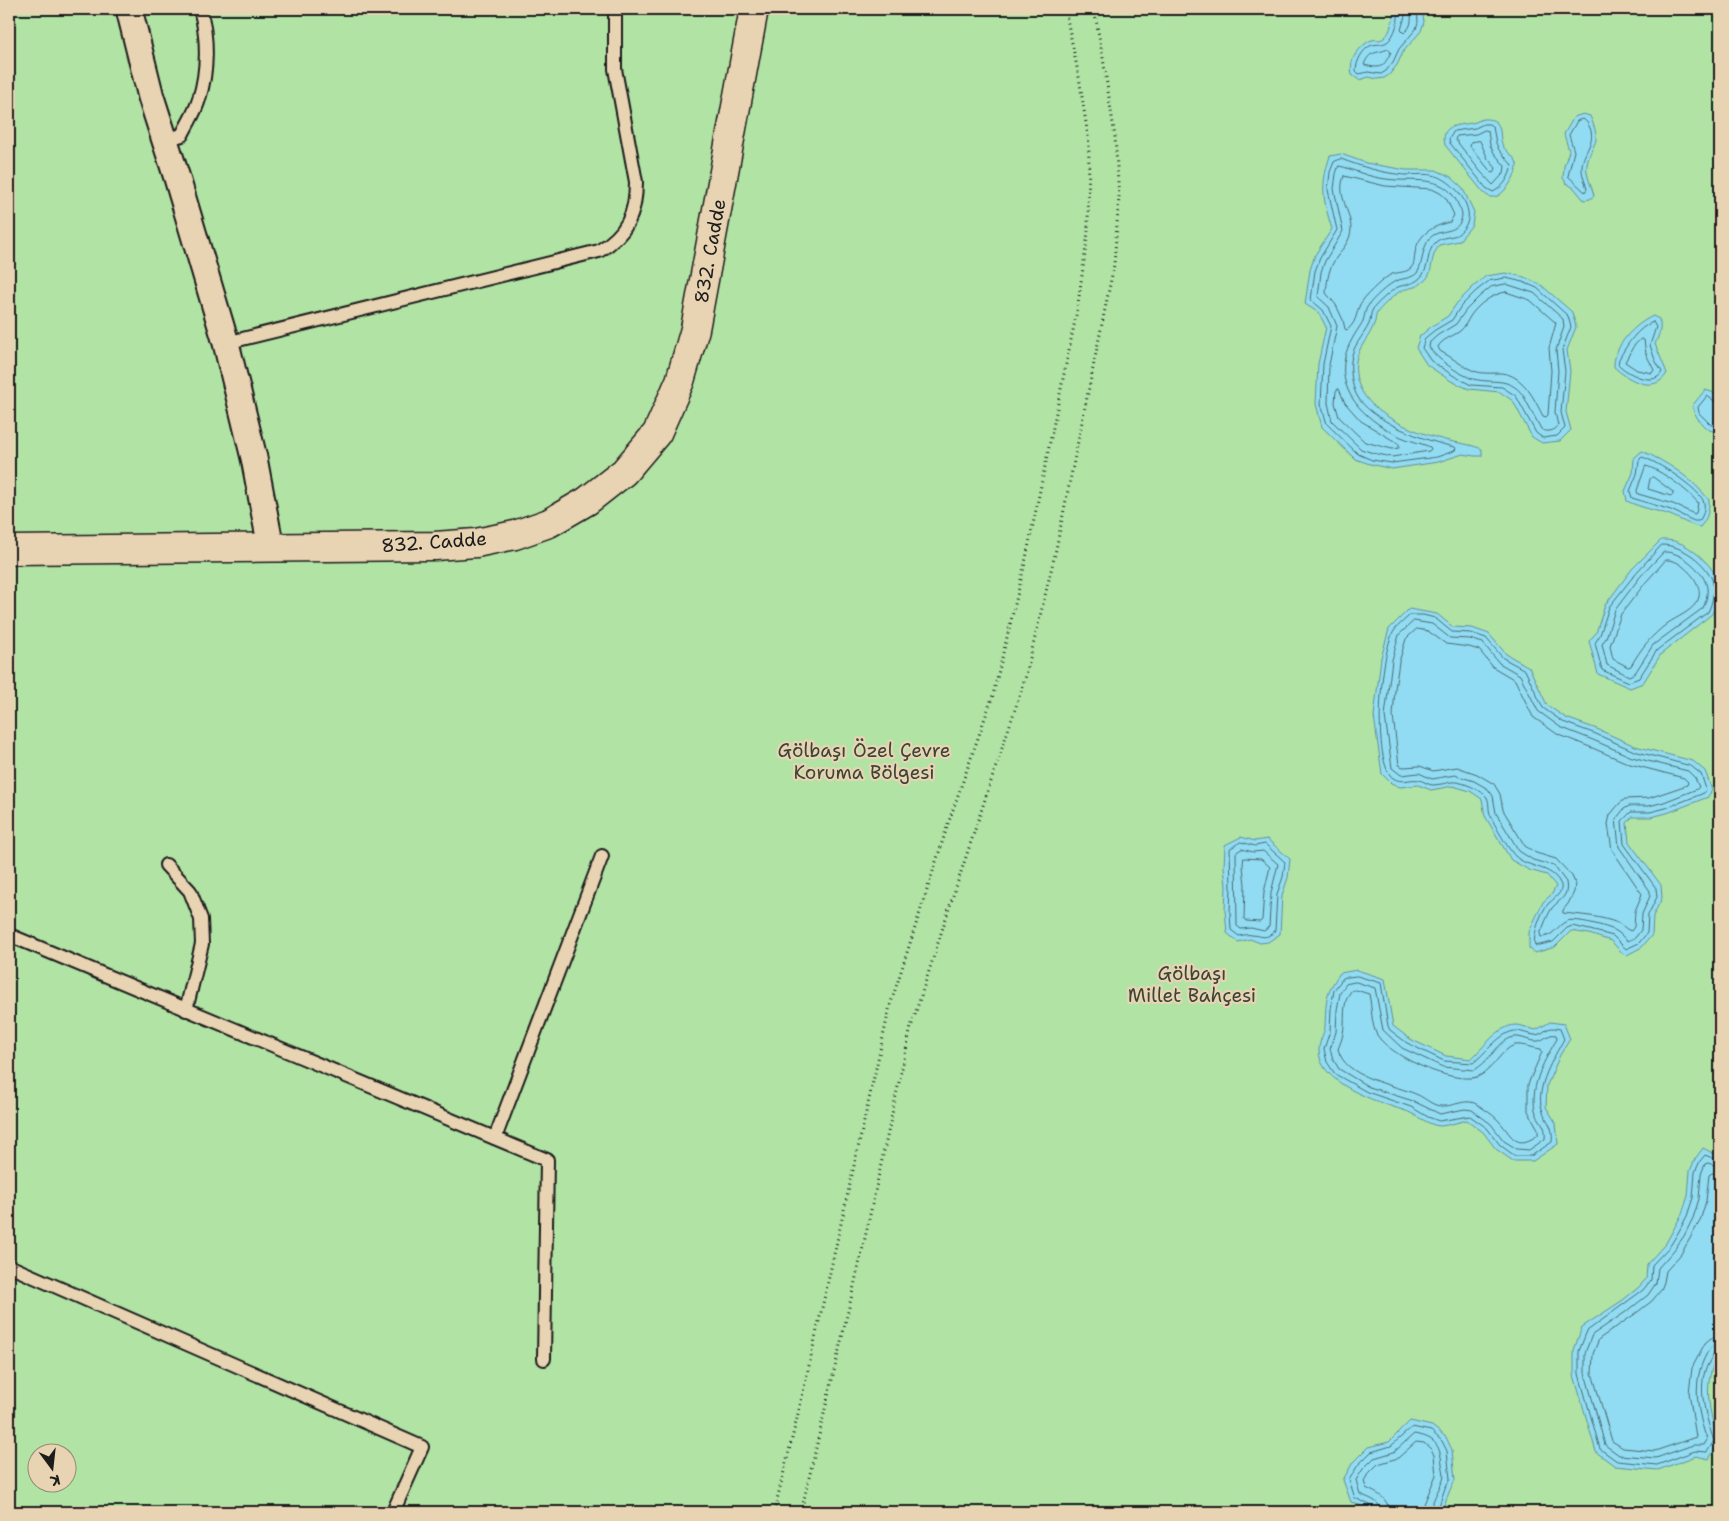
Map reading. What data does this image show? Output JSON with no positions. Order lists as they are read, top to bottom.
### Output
{
  "streets": {
    "street": ["832. Cadde"]
  },
  "parks": ["Gölbaşı Özel Çevre Koruma Bölgesi", "Gölbaşı Millet Bahçesi"],
  "north": "bottom"
}
